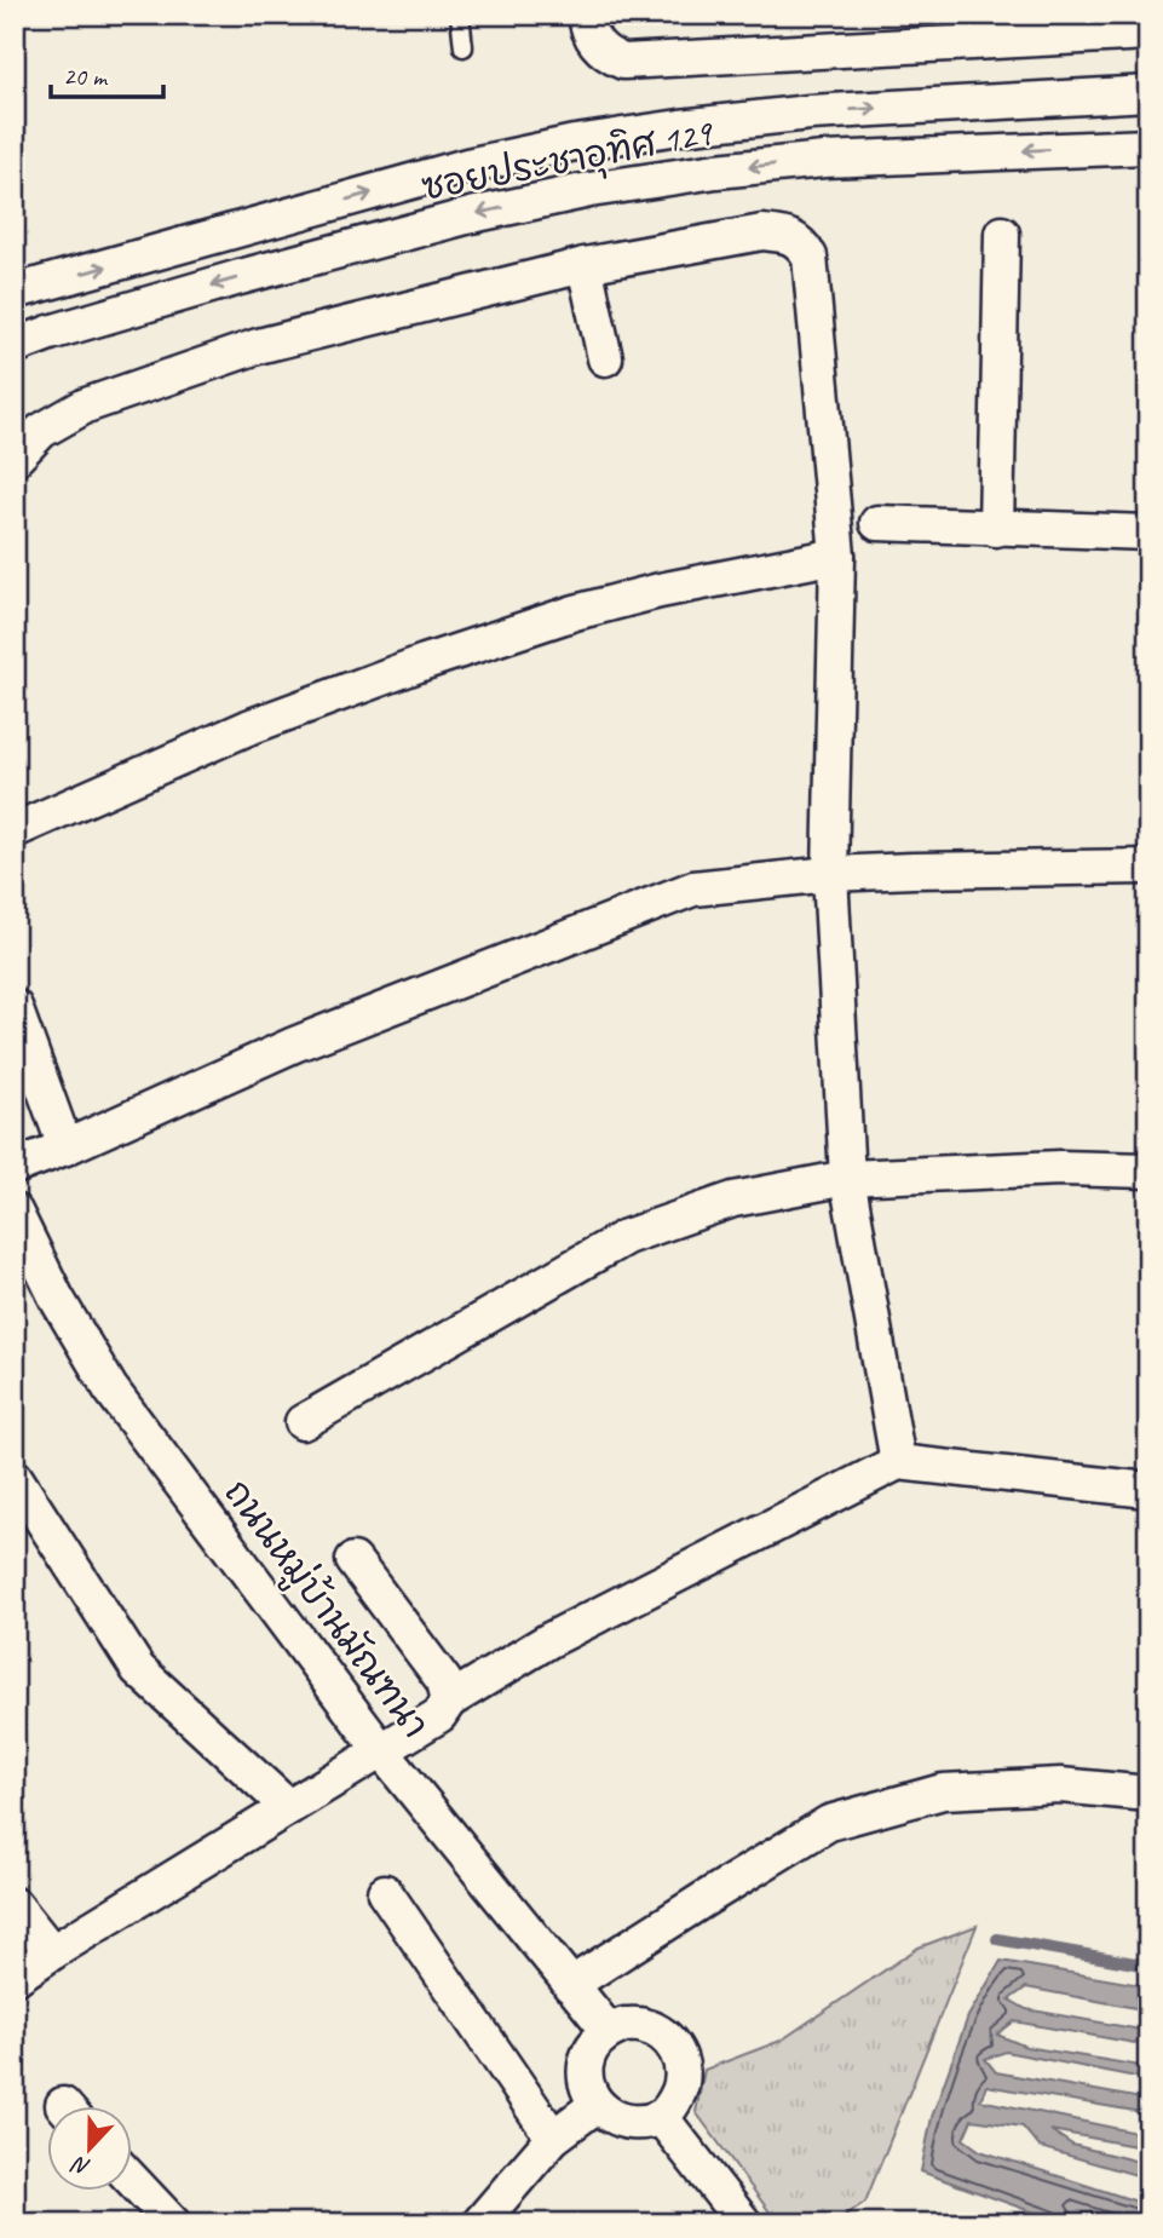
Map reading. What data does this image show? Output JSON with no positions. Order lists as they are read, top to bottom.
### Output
{
  "streets": {
    "street": ["ซอยประชาอุทิศ 129", "ถนนหมู่บ้านมัณฑนา"]
  },
  "scale_bar": "20 m",
  "north": "bottom"
}
